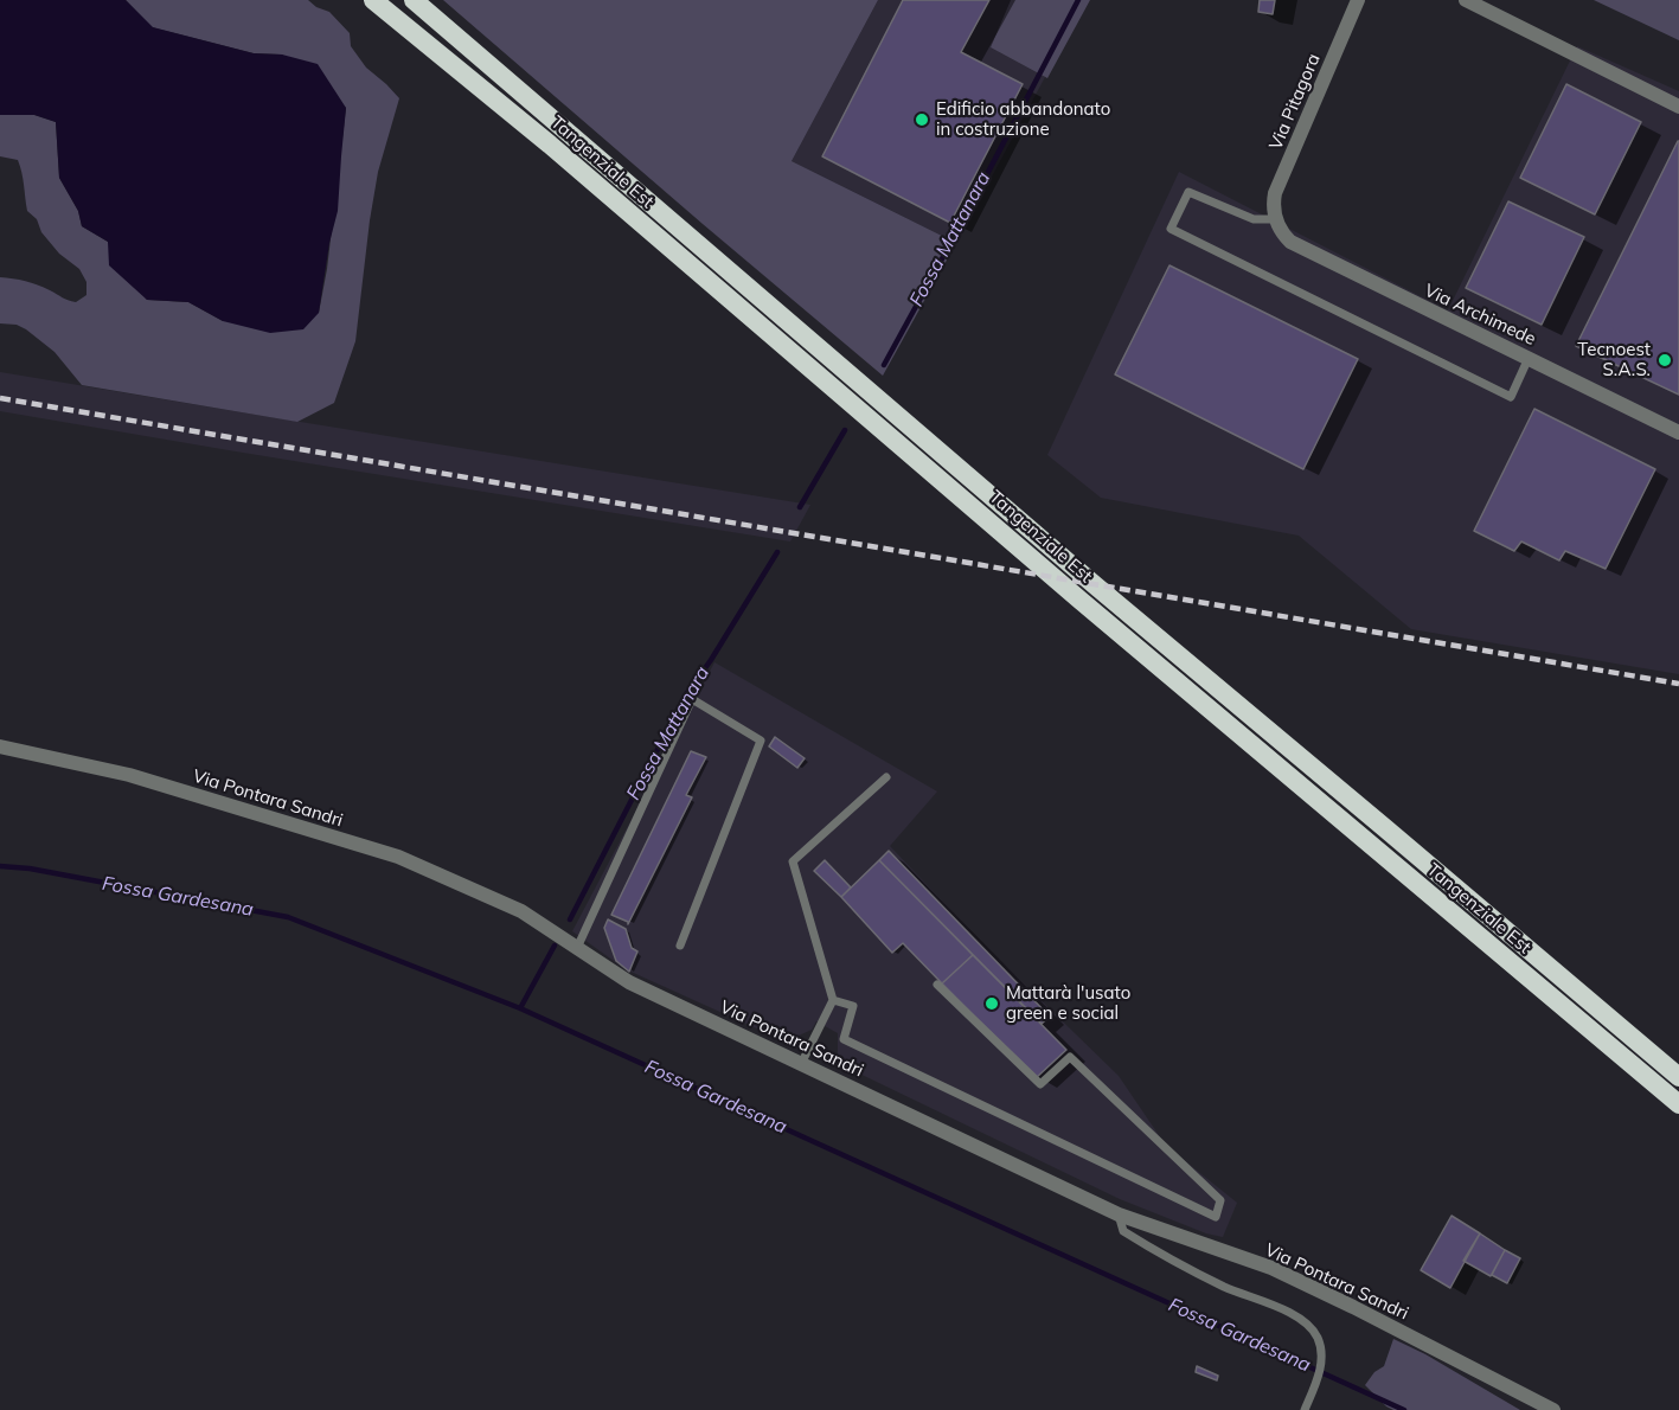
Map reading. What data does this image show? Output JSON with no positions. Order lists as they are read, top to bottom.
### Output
{
  "streets": {
    "highway": ["Tangenziale Est"],
    "street": ["Via Pitagora", "Via Archimede", "Via Pontara Sandri"]
  },
  "crossings": [
    ["Via Pitagora", "Via Archimede"]
  ],
  "water": ["Fossa Mattanara", "Fossa Gardesana"],
  "places": ["Edificio abbandonato in costruzione", "Tecnoest S.A.S.", "Mattarà l'usato green e social"]
}
